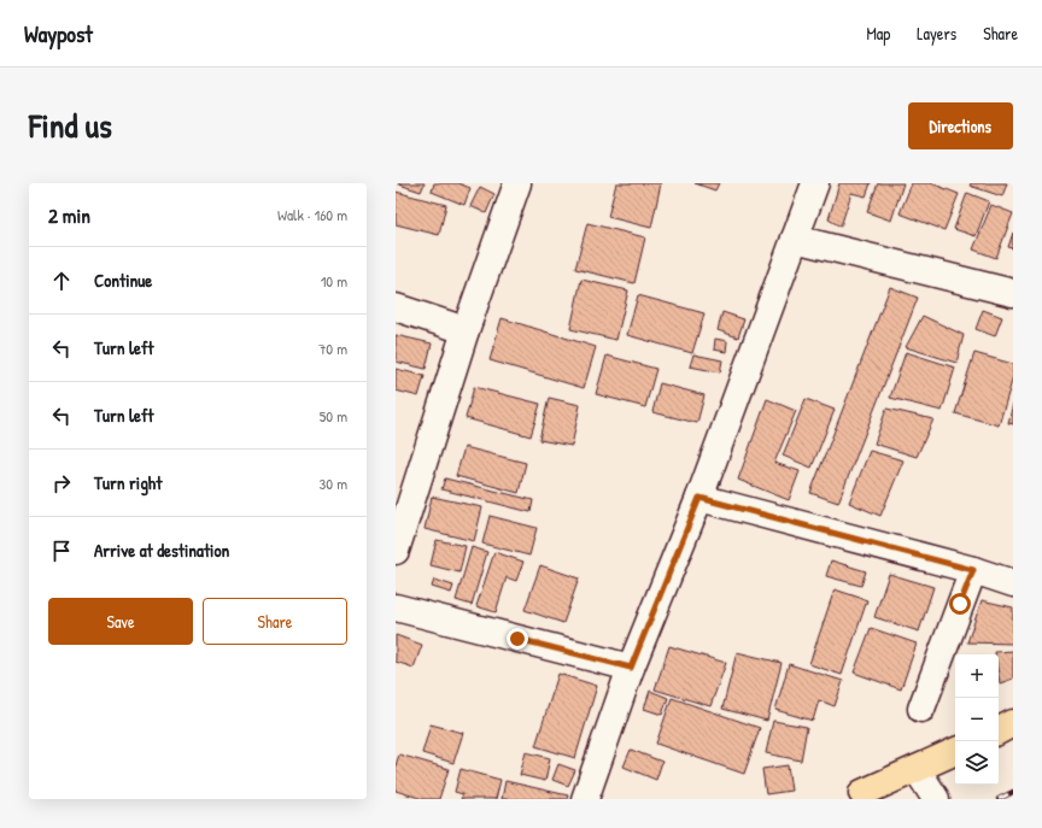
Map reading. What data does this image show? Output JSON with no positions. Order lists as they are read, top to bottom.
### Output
{
  "page": {
    "header": "Waypost",
    "nav": ["Map", "Layers", "Share"],
    "title": "Find us",
    "buttons": [
      "Directions",
      ["Save", "Share"]
    ],
    "heading": ["2 min", "Walk · 160 m"],
    "list": [
      ["Continue", "10 m"],
      ["Turn left", "70 m"],
      ["Turn left", "50 m"],
      ["Turn right", "30 m"],
      "Arrive at destination"
    ],
    "map_buttons": ["+", "−"]
  }
}
